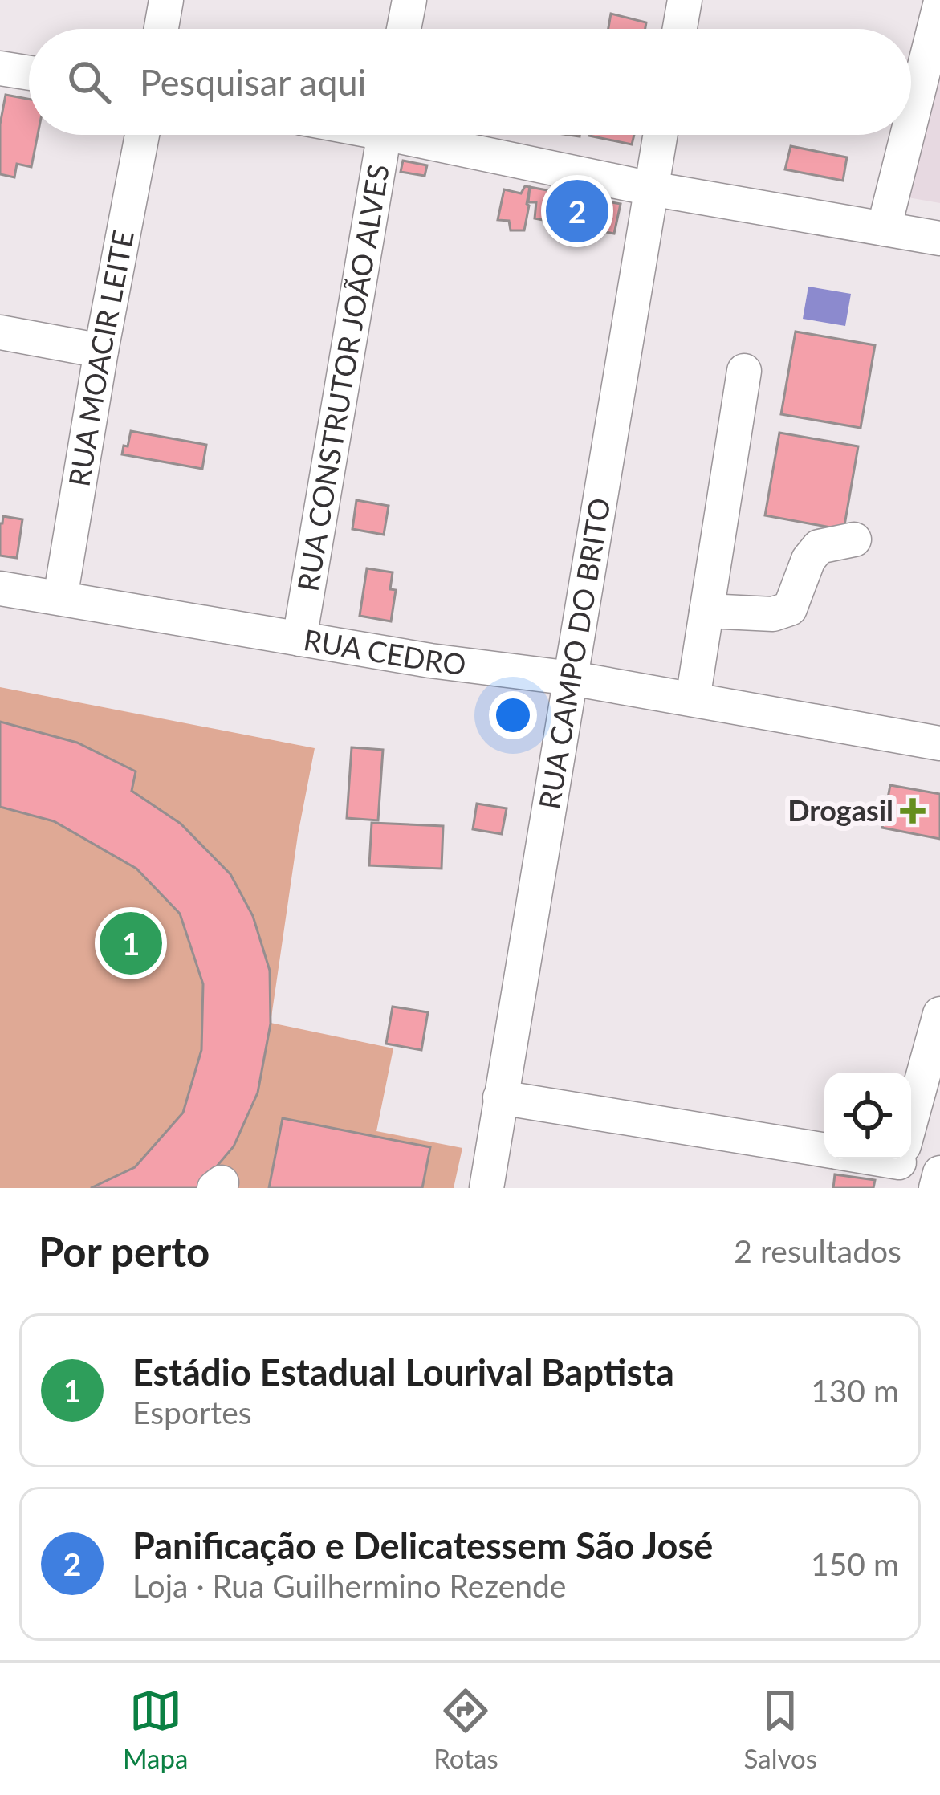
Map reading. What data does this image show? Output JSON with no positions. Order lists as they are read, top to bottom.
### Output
{
  "streets": {
    "street": [
      "RUA MOACIR LEITE",
      "RUA CONSTRUTOR JOÃO ALVES",
      "RUA CEDRO",
      "RUA CAMPO DO BRITO"
    ]
  },
  "crossings": [
    ["RUA MOACIR LEITE", "RUA CEDRO"],
    ["RUA CONSTRUTOR JOÃO ALVES", "RUA CEDRO"],
    ["RUA CEDRO", "RUA CAMPO DO BRITO"]
  ],
  "places": {
    "health": ["Drogasil"]
  },
  "page": {
    "search": "Pesquisar aqui",
    "pins": ["2", "1"],
    "heading": ["Por perto", "2 resultados"],
    "list": [
      {
        "mark": "1",
        "name": "Estádio Estadual Lourival Baptista",
        "note": "Esportes",
        "value": "130 m"
      },
      {
        "mark": "2",
        "name": "Panificação e Delicatessem São José",
        "note": "Loja · Rua Guilhermino Rezende",
        "value": "150 m"
      }
    ],
    "nav": ["Mapa", "Rotas", "Salvos"]
  }
}
